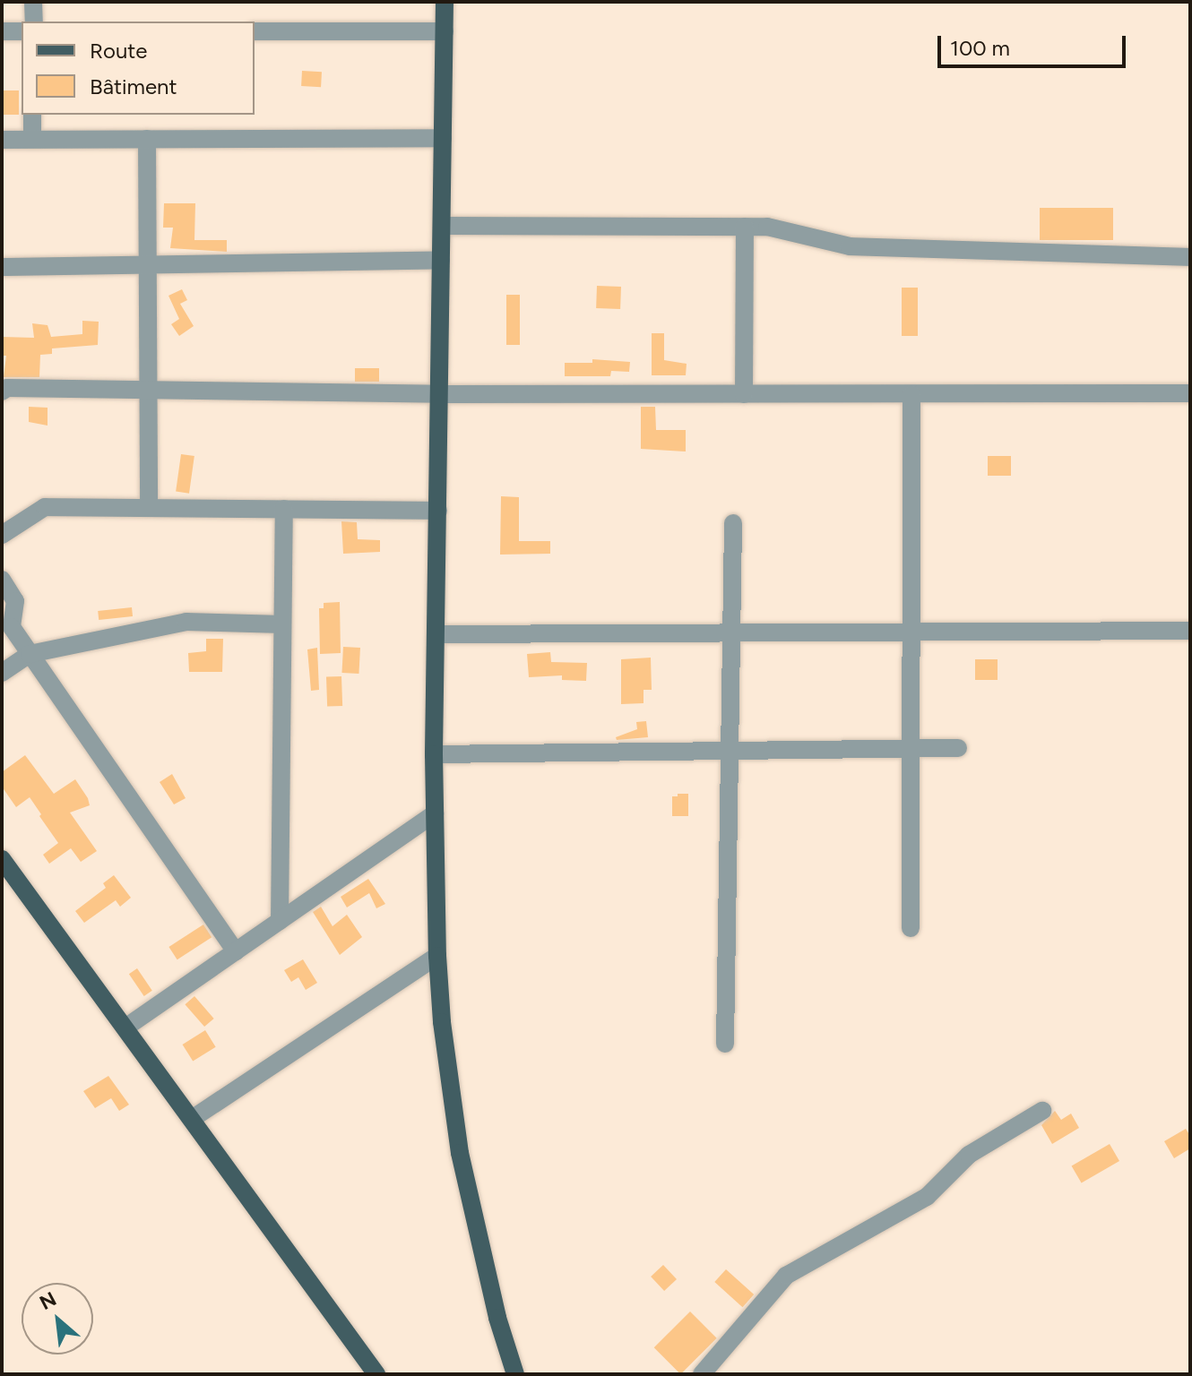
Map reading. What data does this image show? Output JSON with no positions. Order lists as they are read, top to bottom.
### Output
{
  "legend": ["Route", "Bâtiment"],
  "scale_bar": "100 m",
  "north": "top left"
}
